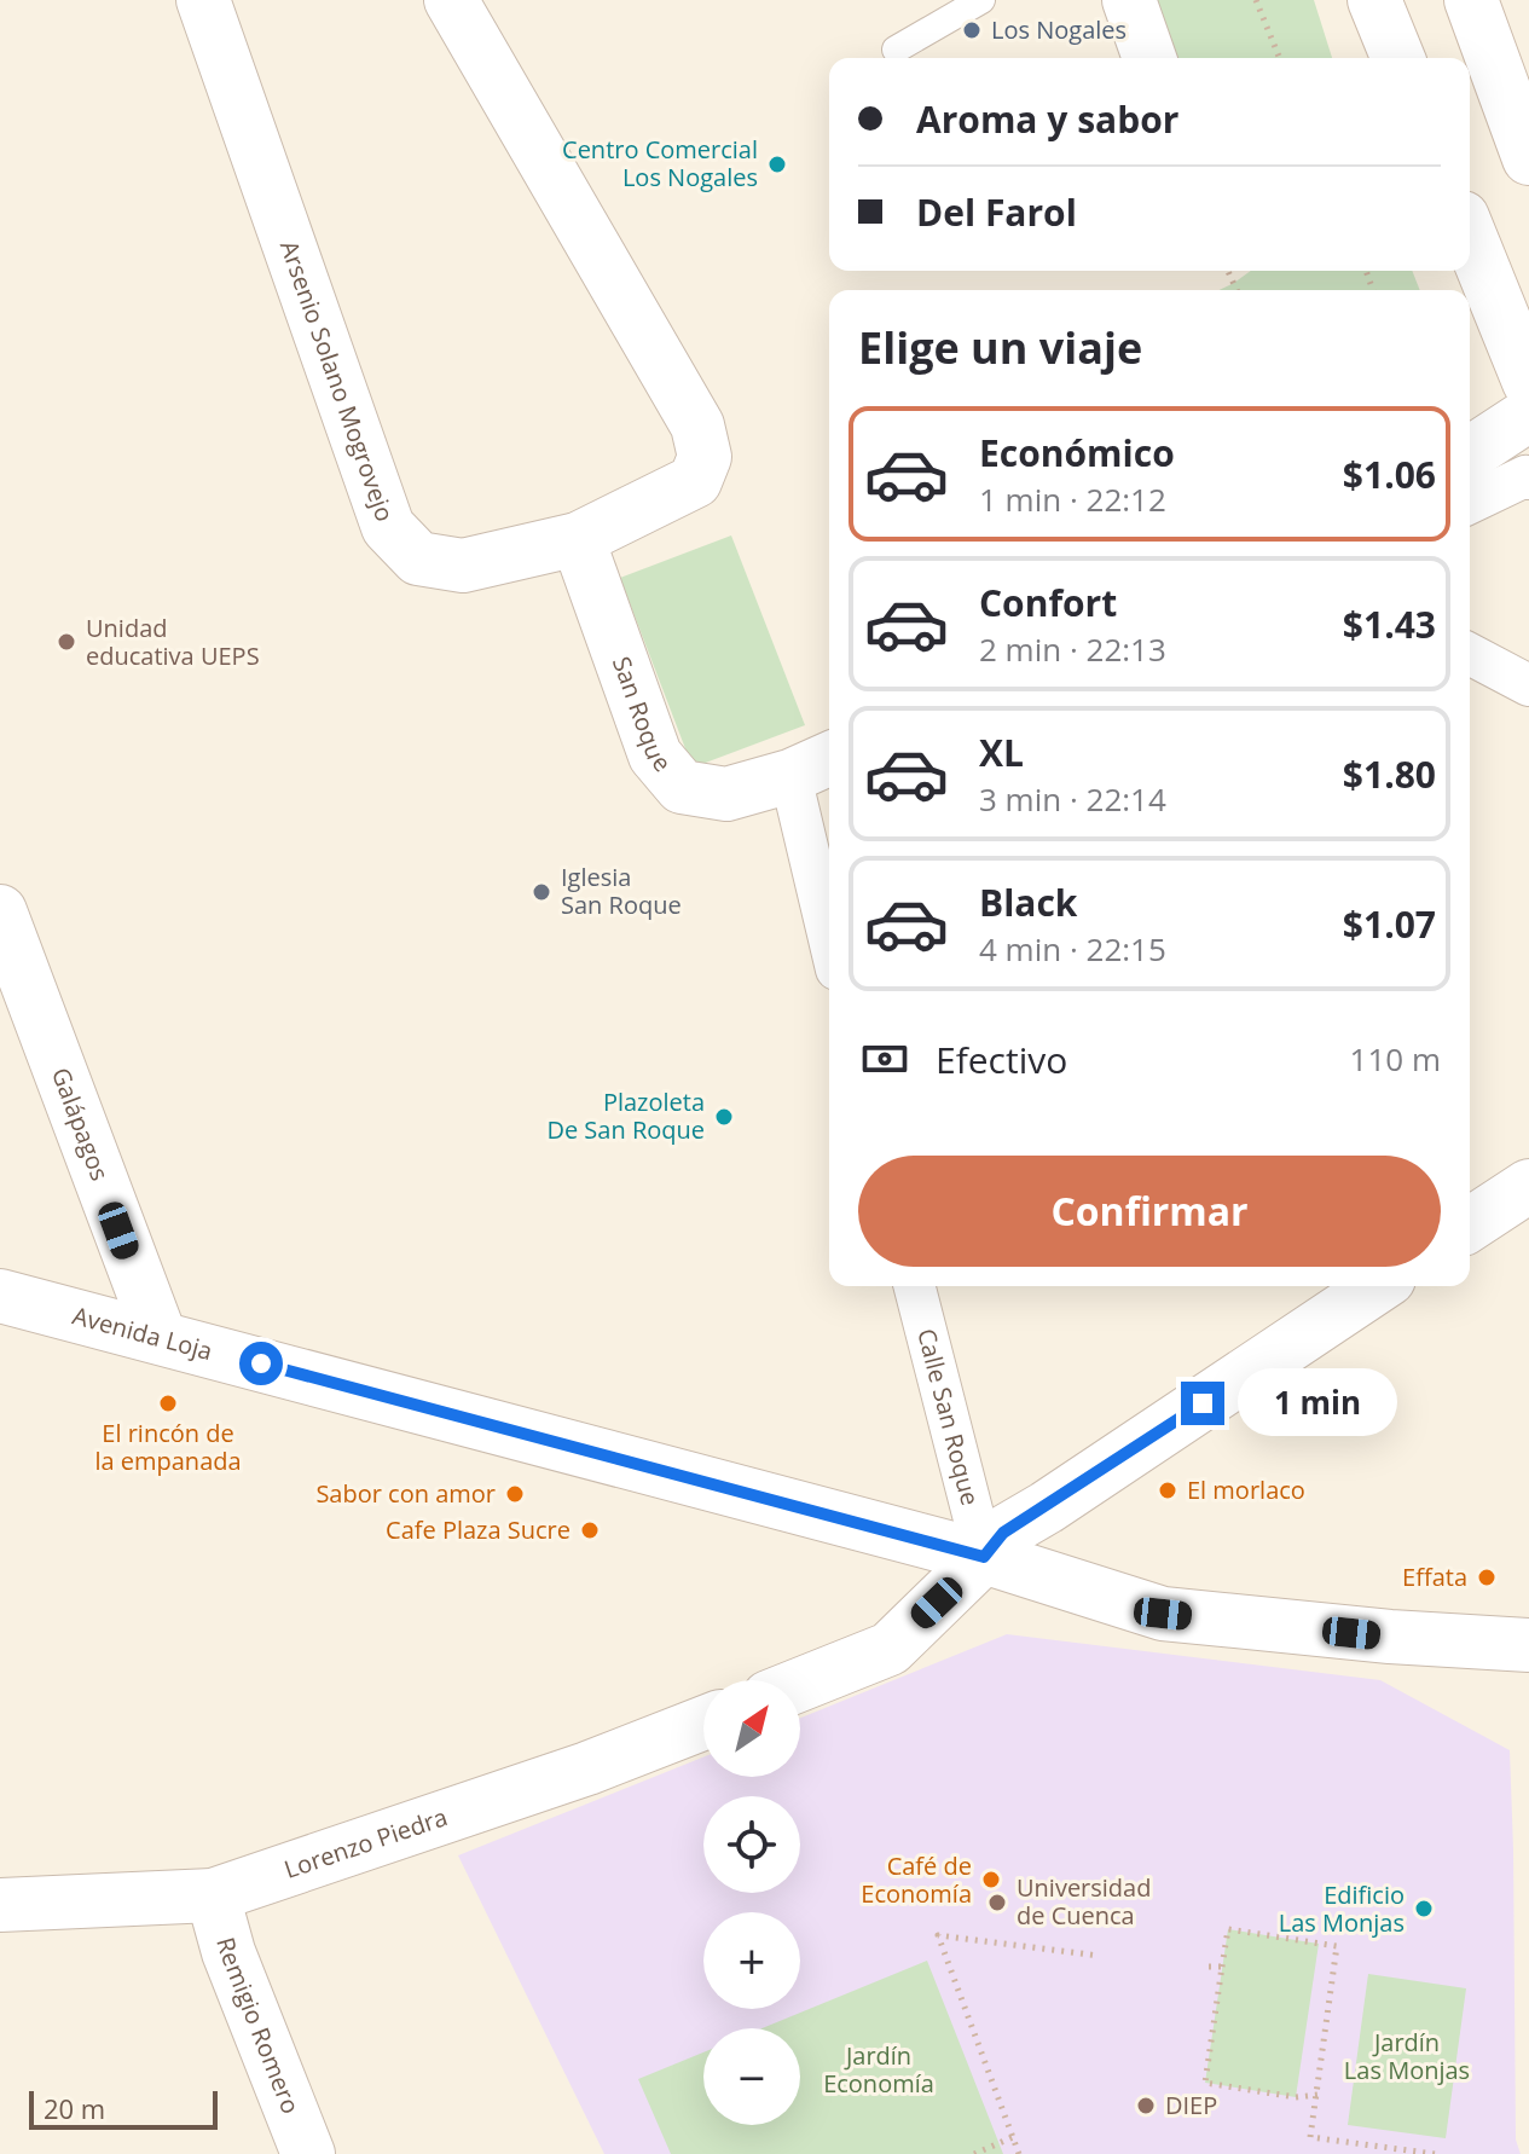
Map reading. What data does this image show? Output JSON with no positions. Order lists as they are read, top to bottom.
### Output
{
  "streets": {
    "street": [
      "Arsenio Solano Mogrovejo",
      "San Roque",
      "Galápagos",
      "Avenida Loja",
      "Calle San Roque",
      "Lorenzo Piedra",
      "Remigio Romero"
    ]
  },
  "crossings": [
    ["Arsenio Solano Mogrovejo", "San Roque"],
    ["Galápagos", "Avenida Loja"],
    ["Avenida Loja", "Calle San Roque"],
    ["Lorenzo Piedra", "Remigio Romero"]
  ],
  "parks": ["Jardín Las Monjas", "Jardín Economía"],
  "places": [
    "Los Nogales",
    "Centro Comercial Los Nogales",
    "Unidad educativa UEPS",
    "Iglesia San Roque",
    "Plazoleta De San Roque",
    "El rincón de la empanada",
    "El morlaco",
    "Sabor con amor",
    "Cafe Plaza Sucre",
    "Effata",
    "Café de Economía",
    "Universidad de Cuenca",
    "Edificio Las Monjas",
    "DIEP"
  ],
  "scale_bar": "20 m",
  "north": "top right",
  "page": {
    "banner": ["Aroma y sabor", "Del Farol"],
    "heading": "Elige un viaje",
    "list": [
      {
        "name": "Económico",
        "note": "1 min · 22:12",
        "value": "$1.06"
      },
      {
        "name": "Confort",
        "note": "2 min · 22:13",
        "value": "$1.43"
      },
      {
        "name": "XL",
        "note": "3 min · 22:14",
        "value": "$1.80"
      },
      {
        "name": "Black",
        "note": "4 min · 22:15",
        "value": "$1.07"
      }
    ],
    "pay": ["Efectivo", "110 m"],
    "buttons": "Confirmar",
    "bubble": "1 min",
    "map_buttons": ["+", "−"],
    "scale": "20 m"
  }
}
